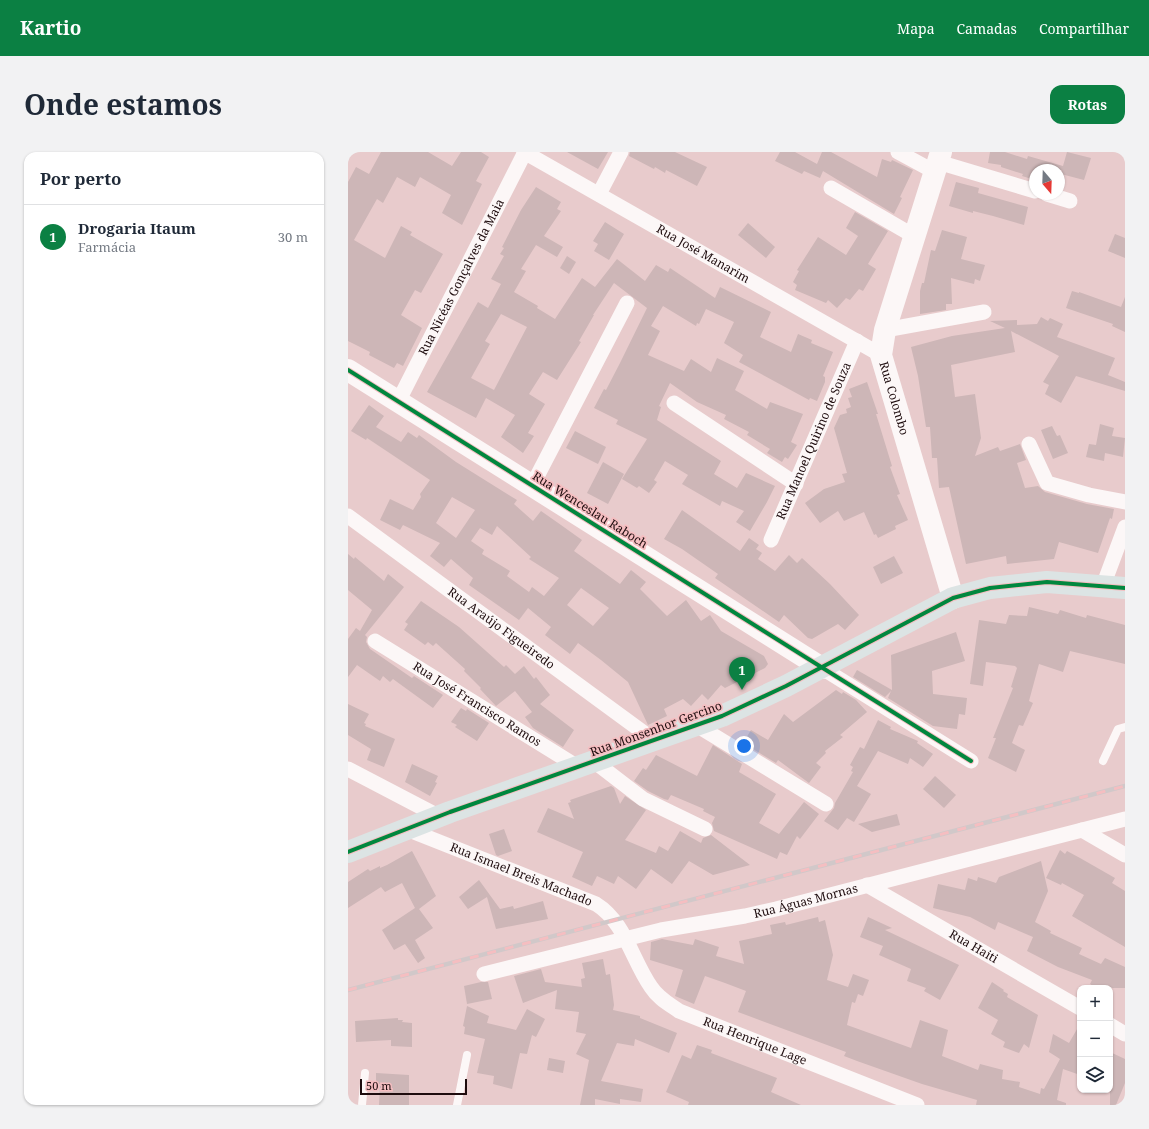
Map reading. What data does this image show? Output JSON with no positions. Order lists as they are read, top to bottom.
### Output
{
  "streets": {
    "main road": ["Rua Monsenhor Gercino"],
    "street": [
      "Rua José Manarim",
      "Rua Nicéas Gonçalves da Maia",
      "Rua Colombo",
      "Rua Manoel Quirino de Souza",
      "Rua Wenceslau Raboch",
      "Rua Araújo Figueiredo",
      "Rua José Francisco Ramos",
      "Rua Ismael Breis Machado",
      "Rua Águas Mornas",
      "Rua Haiti",
      "Rua Henrique Lage"
    ]
  },
  "crossings": [
    ["Rua José Manarim", "Rua Nicéas Gonçalves da Maia"],
    ["Rua José Manarim", "Rua Colombo"],
    ["Rua José Manarim", "Rua Manoel Quirino de Souza"],
    ["Rua Nicéas Gonçalves da Maia", "Rua Wenceslau Raboch"],
    ["Rua Colombo", "Rua Monsenhor Gercino"],
    ["Rua Wenceslau Raboch", "Rua Monsenhor Gercino"],
    ["Rua Araújo Figueiredo", "Rua Monsenhor Gercino"],
    ["Rua José Francisco Ramos", "Rua Monsenhor Gercino"],
    ["Rua Monsenhor Gercino", "Rua Ismael Breis Machado"],
    ["Rua Ismael Breis Machado", "Rua Águas Mornas"],
    ["Rua Ismael Breis Machado", "Rua Henrique Lage"],
    ["Rua Águas Mornas", "Rua Haiti"],
    ["Rua Águas Mornas", "Rua Henrique Lage"]
  ],
  "scale_bar": "50 m",
  "north": "bottom",
  "page": {
    "header": "Kartio",
    "nav": ["Mapa", "Camadas", "Compartilhar"],
    "title": "Onde estamos",
    "buttons": "Rotas",
    "heading": "Por perto",
    "list": [
      {
        "mark": "1",
        "name": "Drogaria Itaum",
        "note": "Farmácia",
        "value": "30 m"
      }
    ],
    "pins": "1",
    "map_buttons": ["+", "−"],
    "scale": "50 m"
  }
}
